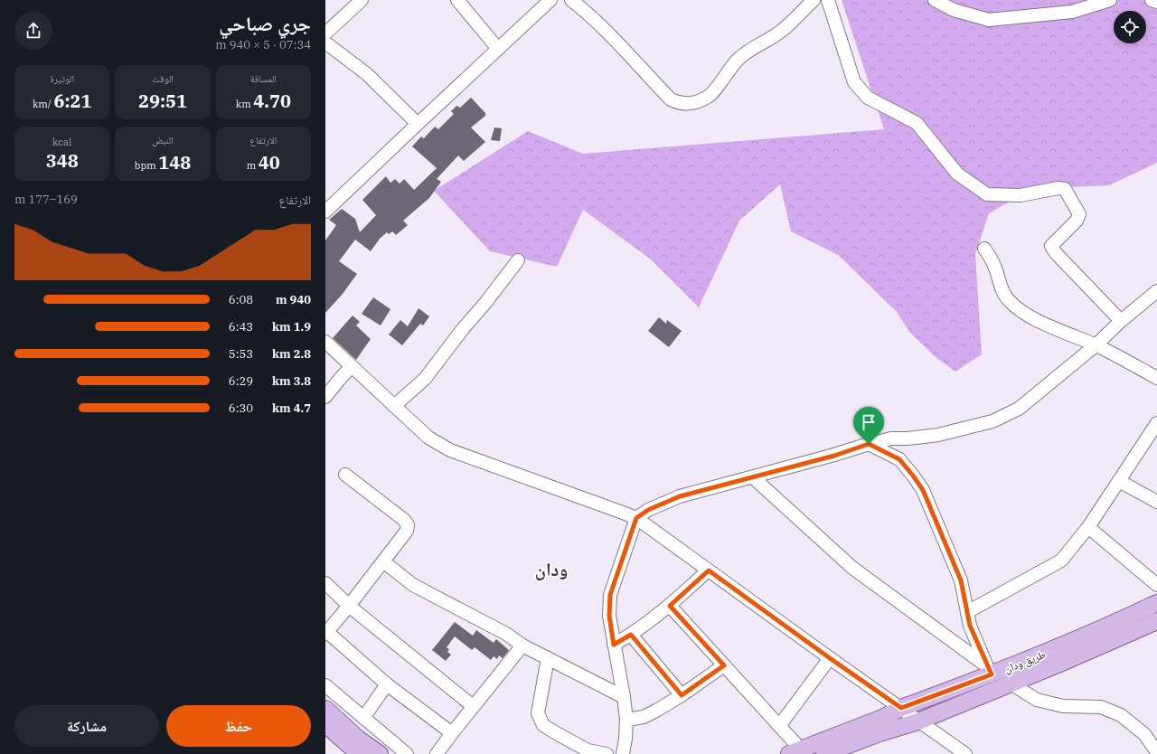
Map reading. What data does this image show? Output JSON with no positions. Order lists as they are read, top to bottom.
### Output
{
  "streets": {
    "main road": ["طريق ودان"]
  },
  "districts": ["ودان"],
  "page": {
    "heading": ["جري صباحي", "07:34 · 5 × 940 m"],
    "stats": [
      ["المسافة", "4.70 km"],
      ["الوقت", "29:51"],
      ["الوتيرة", "6:21 /km"],
      ["الارتفاع", "40 m"],
      ["النبض", "148 bpm"],
      ["kcal", "348"]
    ],
    "chart": ["الارتفاع", "169–177 m"],
    "list": [
      {
        "name": "940 m",
        "note": "6:08"
      },
      {
        "name": "1.9 km",
        "note": "6:43"
      },
      {
        "name": "2.8 km",
        "note": "5:53"
      },
      {
        "name": "3.8 km",
        "note": "6:29"
      },
      {
        "name": "4.7 km",
        "note": "6:30"
      }
    ],
    "buttons": ["حفظ", "مشاركة"]
  }
}
